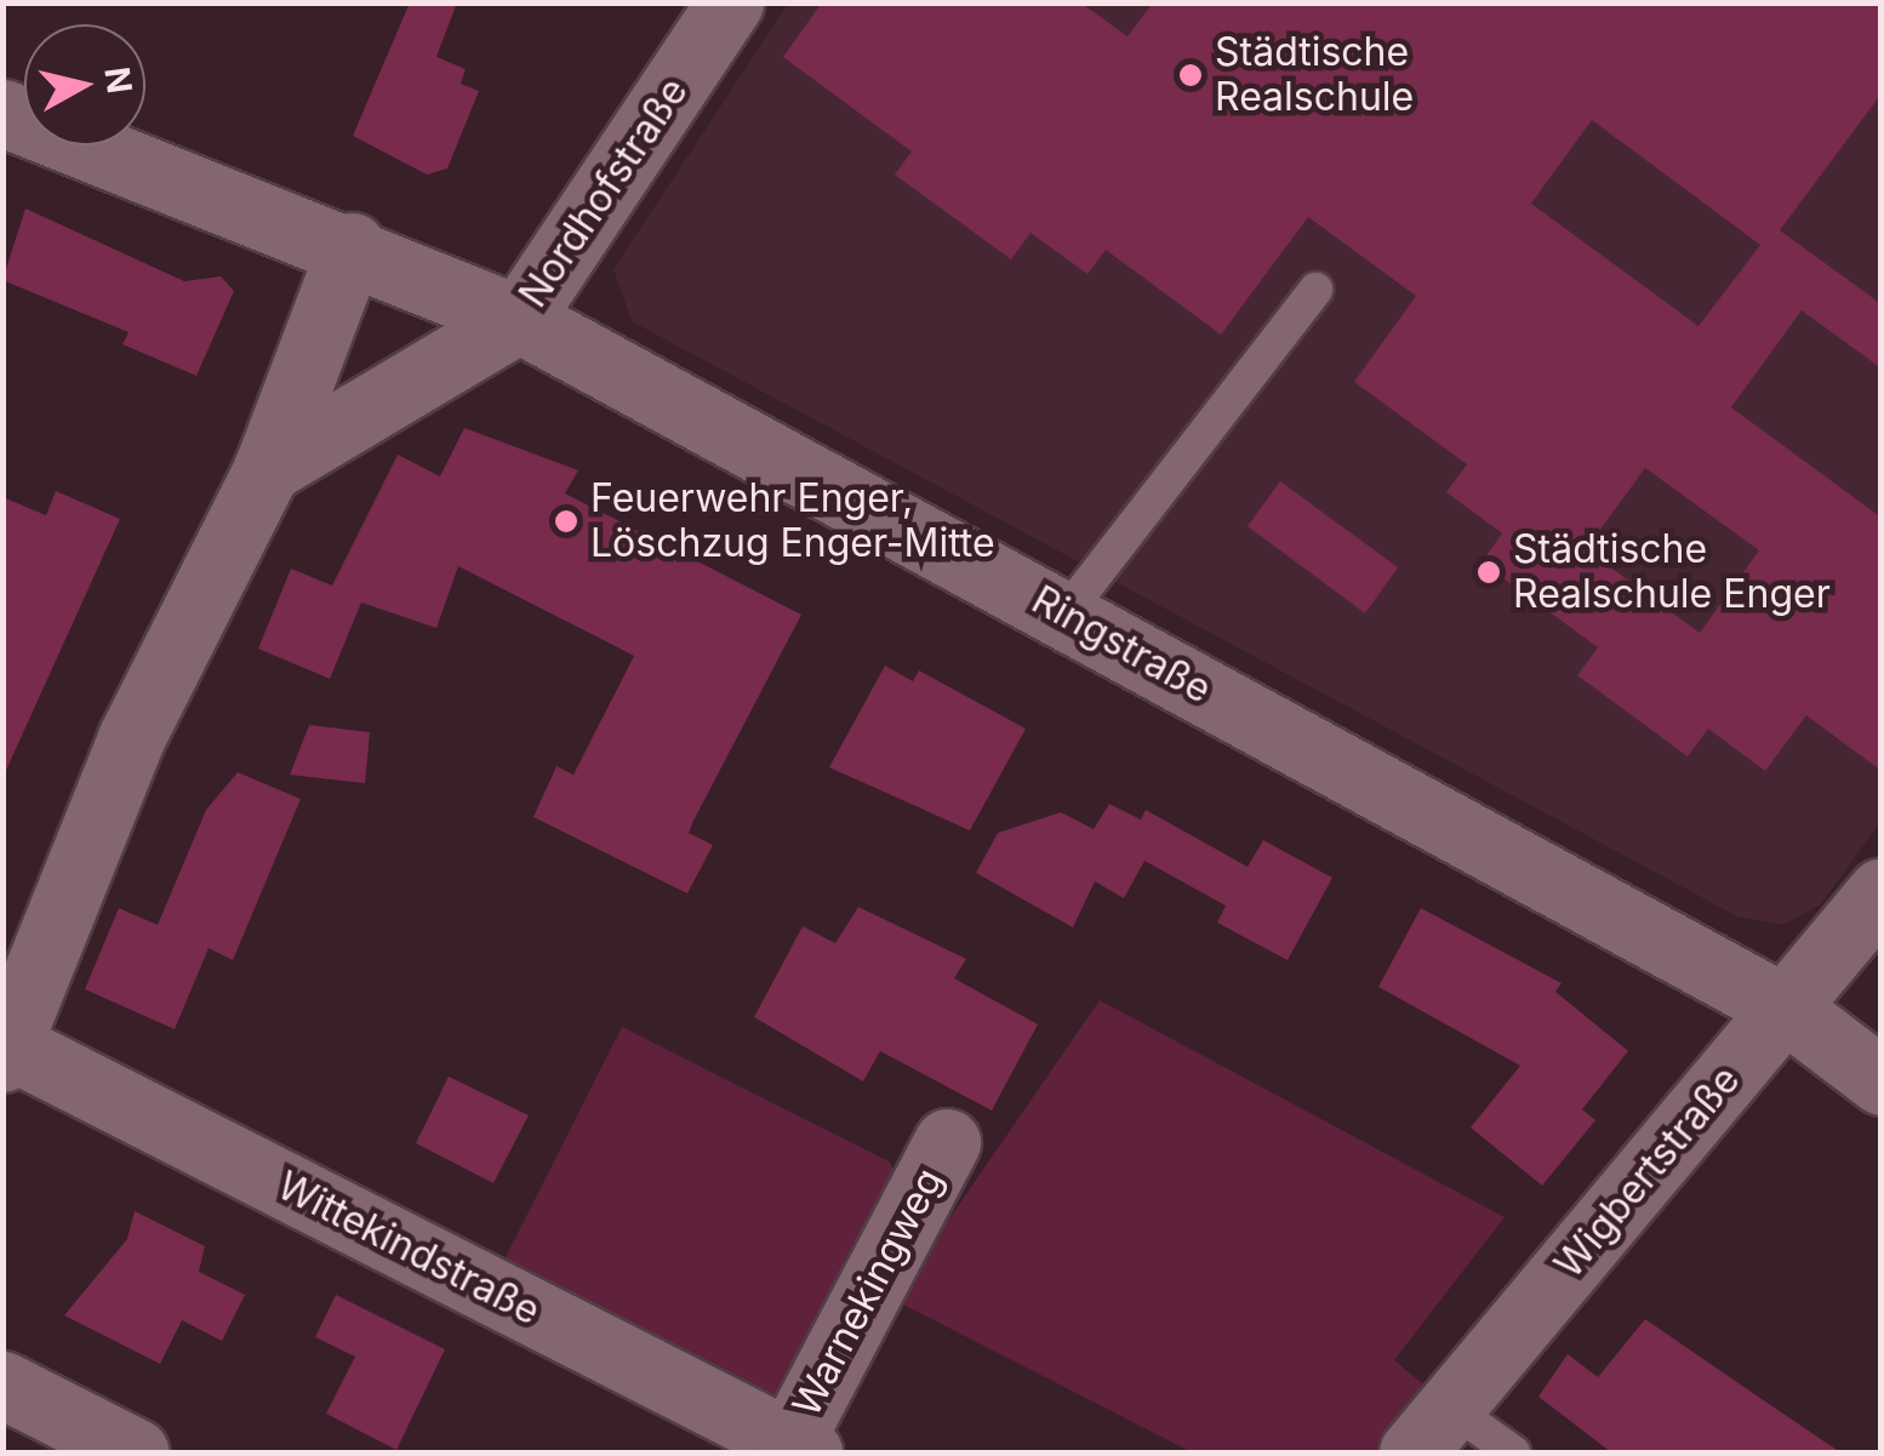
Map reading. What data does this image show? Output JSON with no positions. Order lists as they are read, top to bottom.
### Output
{
  "streets": {
    "street": [
      "Nordhofstraße",
      "Ringstraße",
      "Wigbertstraße",
      "Wittekindstraße",
      "Warnekingweg"
    ]
  },
  "crossings": [
    ["Nordhofstraße", "Ringstraße"],
    ["Ringstraße", "Wigbertstraße"],
    ["Wittekindstraße", "Warnekingweg"]
  ],
  "places": ["Städtische Realschule", "Feuerwehr Enger, Löschzug Enger-Mitte", "Städtische Realschule Enger"],
  "north": "right"
}
